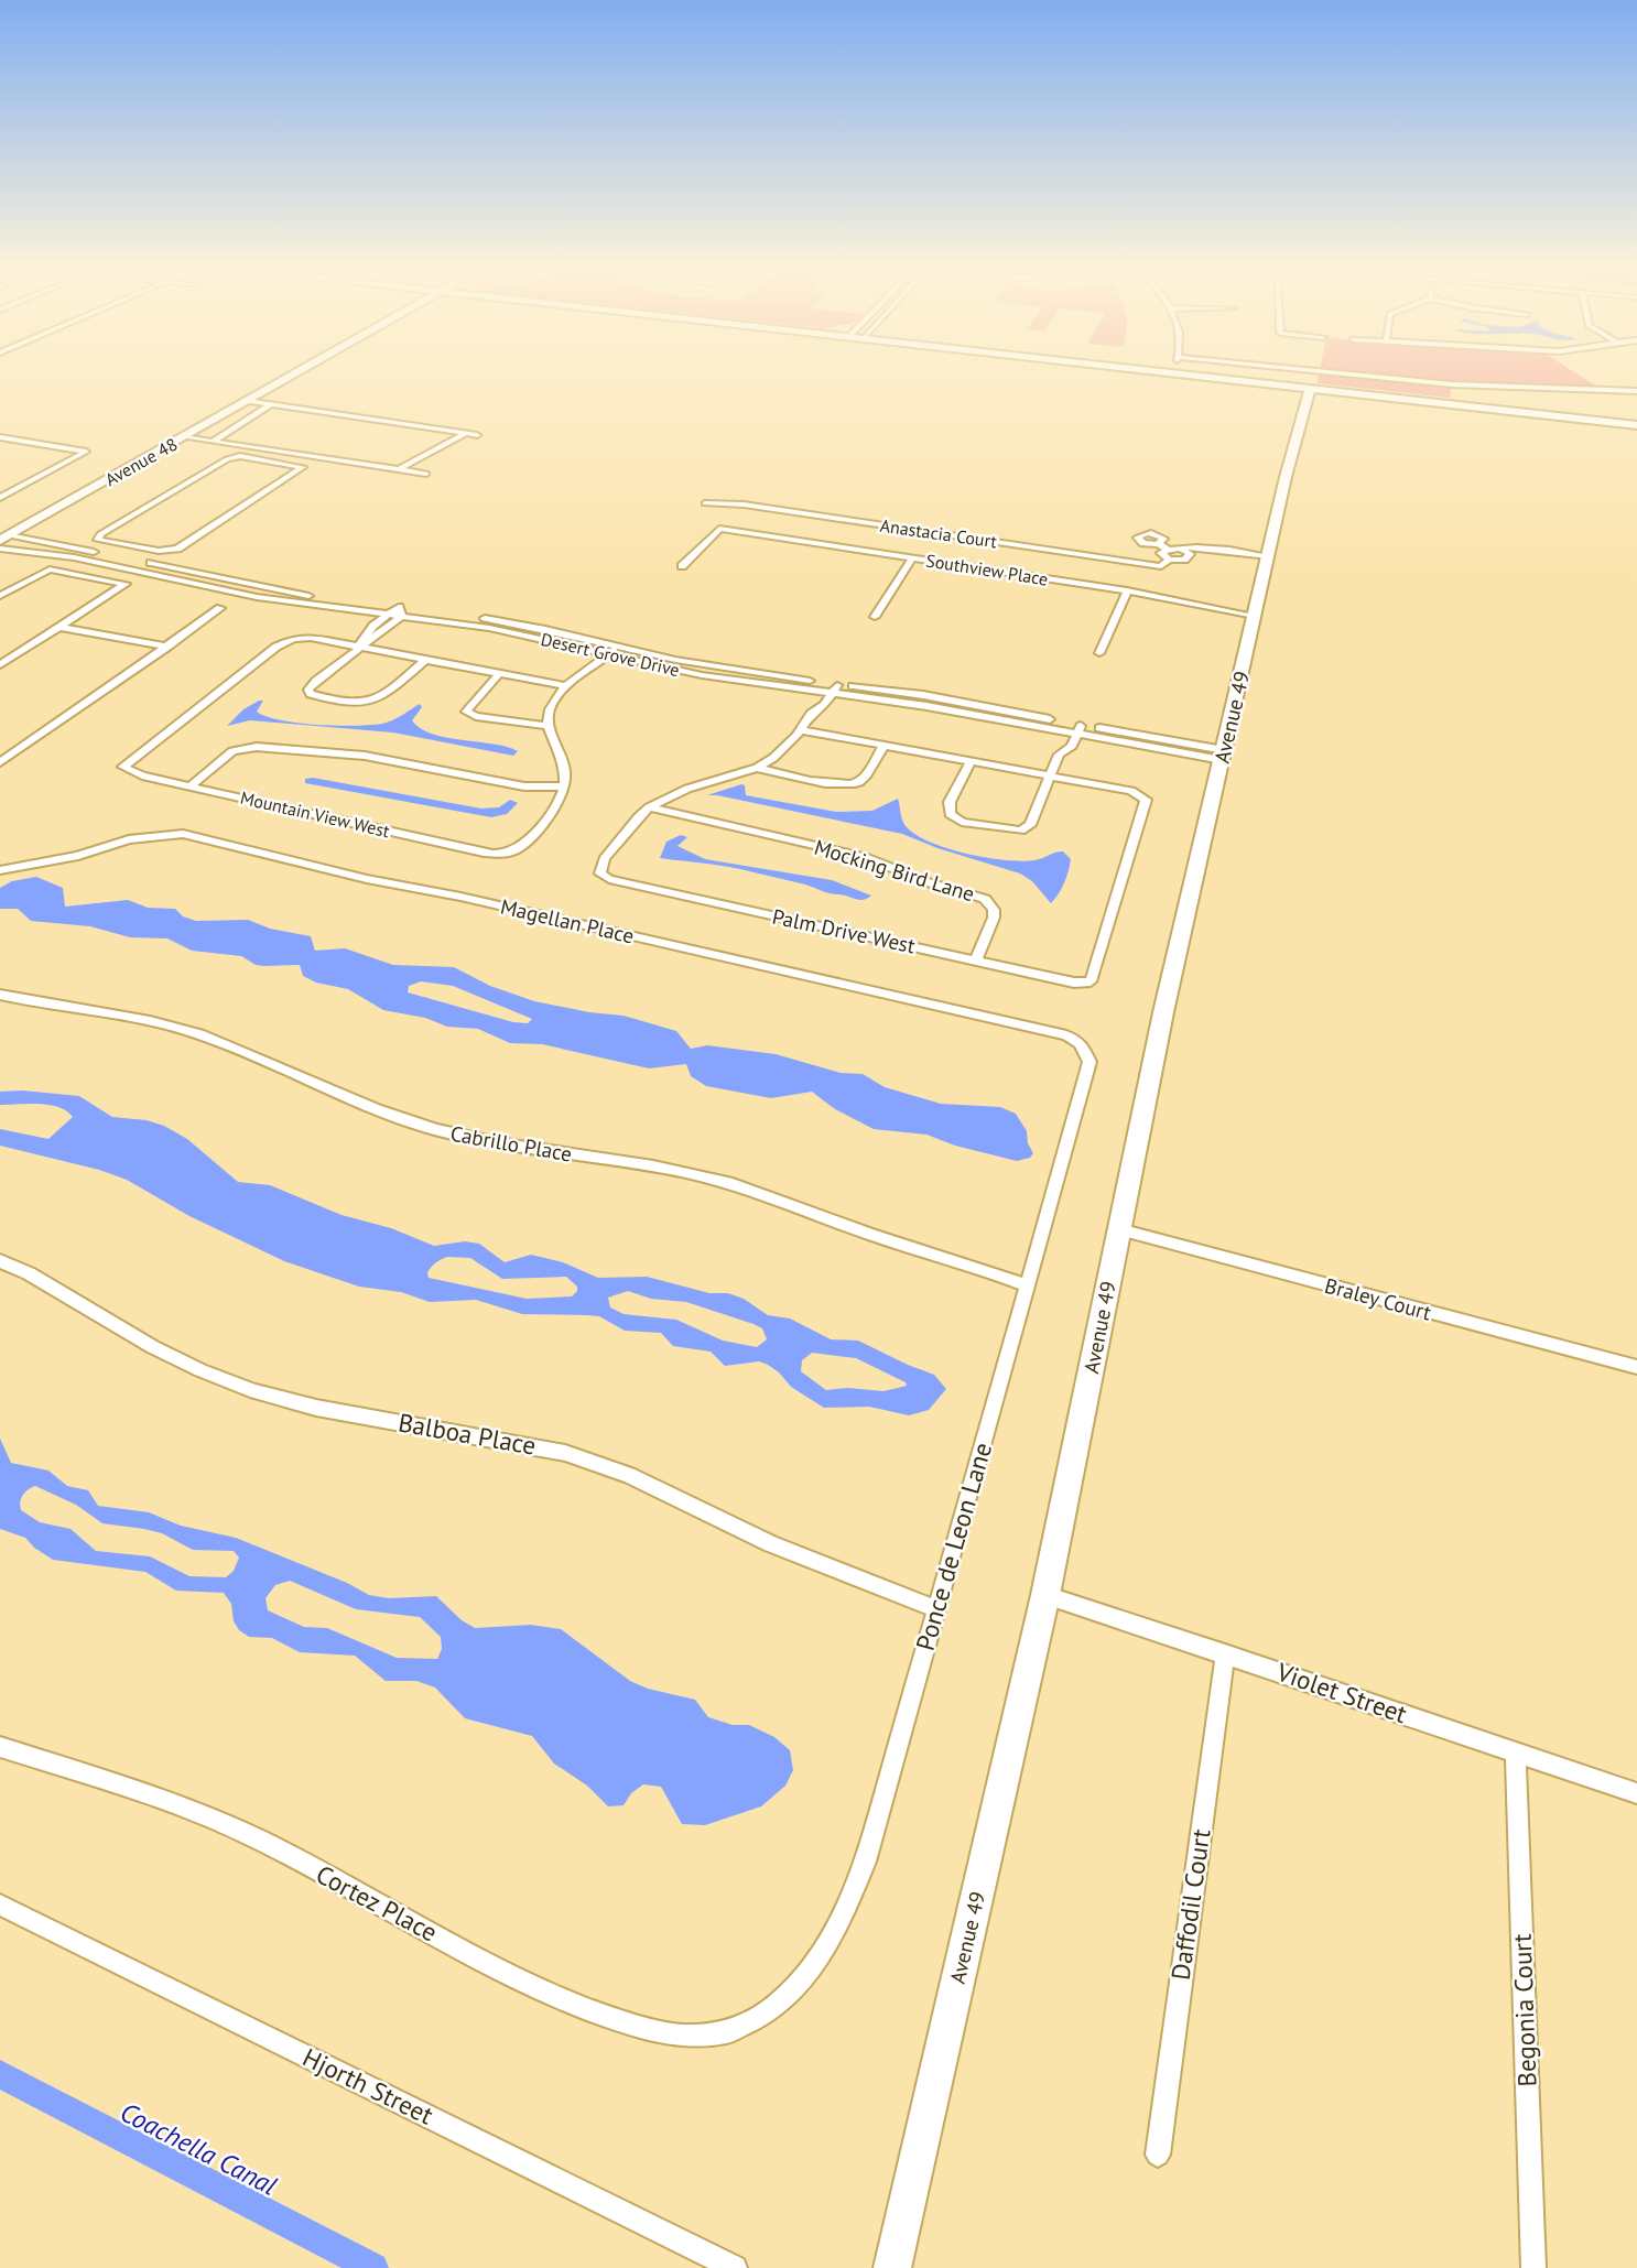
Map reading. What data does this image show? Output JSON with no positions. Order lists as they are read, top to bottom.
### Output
{
  "streets": {
    "main road": ["Avenue 48", "Avenue 49"],
    "street": [
      "Anastacia Court",
      "Southview Place",
      "Desert Grove Drive",
      "Mountain View West",
      "Mocking Bird Lane",
      "Magellan Place",
      "Palm Drive West",
      "Cabrillo Place",
      "Braley Court",
      "Balboa Place",
      "Ponce de Leon Lane",
      "Violet Street",
      "Cortez Place",
      "Daffodil Court",
      "Begonia Court",
      "Hjorth Street"
    ]
  },
  "crossings": [
    ["Avenue 48", "Desert Grove Drive"],
    ["Southview Place", "Avenue 49"],
    ["Desert Grove Drive", "Avenue 49"],
    ["Avenue 49", "Braley Court"],
    ["Avenue 49", "Violet Street"],
    ["Mocking Bird Lane", "Palm Drive West"],
    ["Magellan Place", "Ponce de Leon Lane"],
    ["Cabrillo Place", "Ponce de Leon Lane"],
    ["Balboa Place", "Ponce de Leon Lane"],
    ["Ponce de Leon Lane", "Cortez Place"],
    ["Violet Street", "Daffodil Court"],
    ["Violet Street", "Begonia Court"]
  ],
  "water": ["Coachella Canal"]
}
